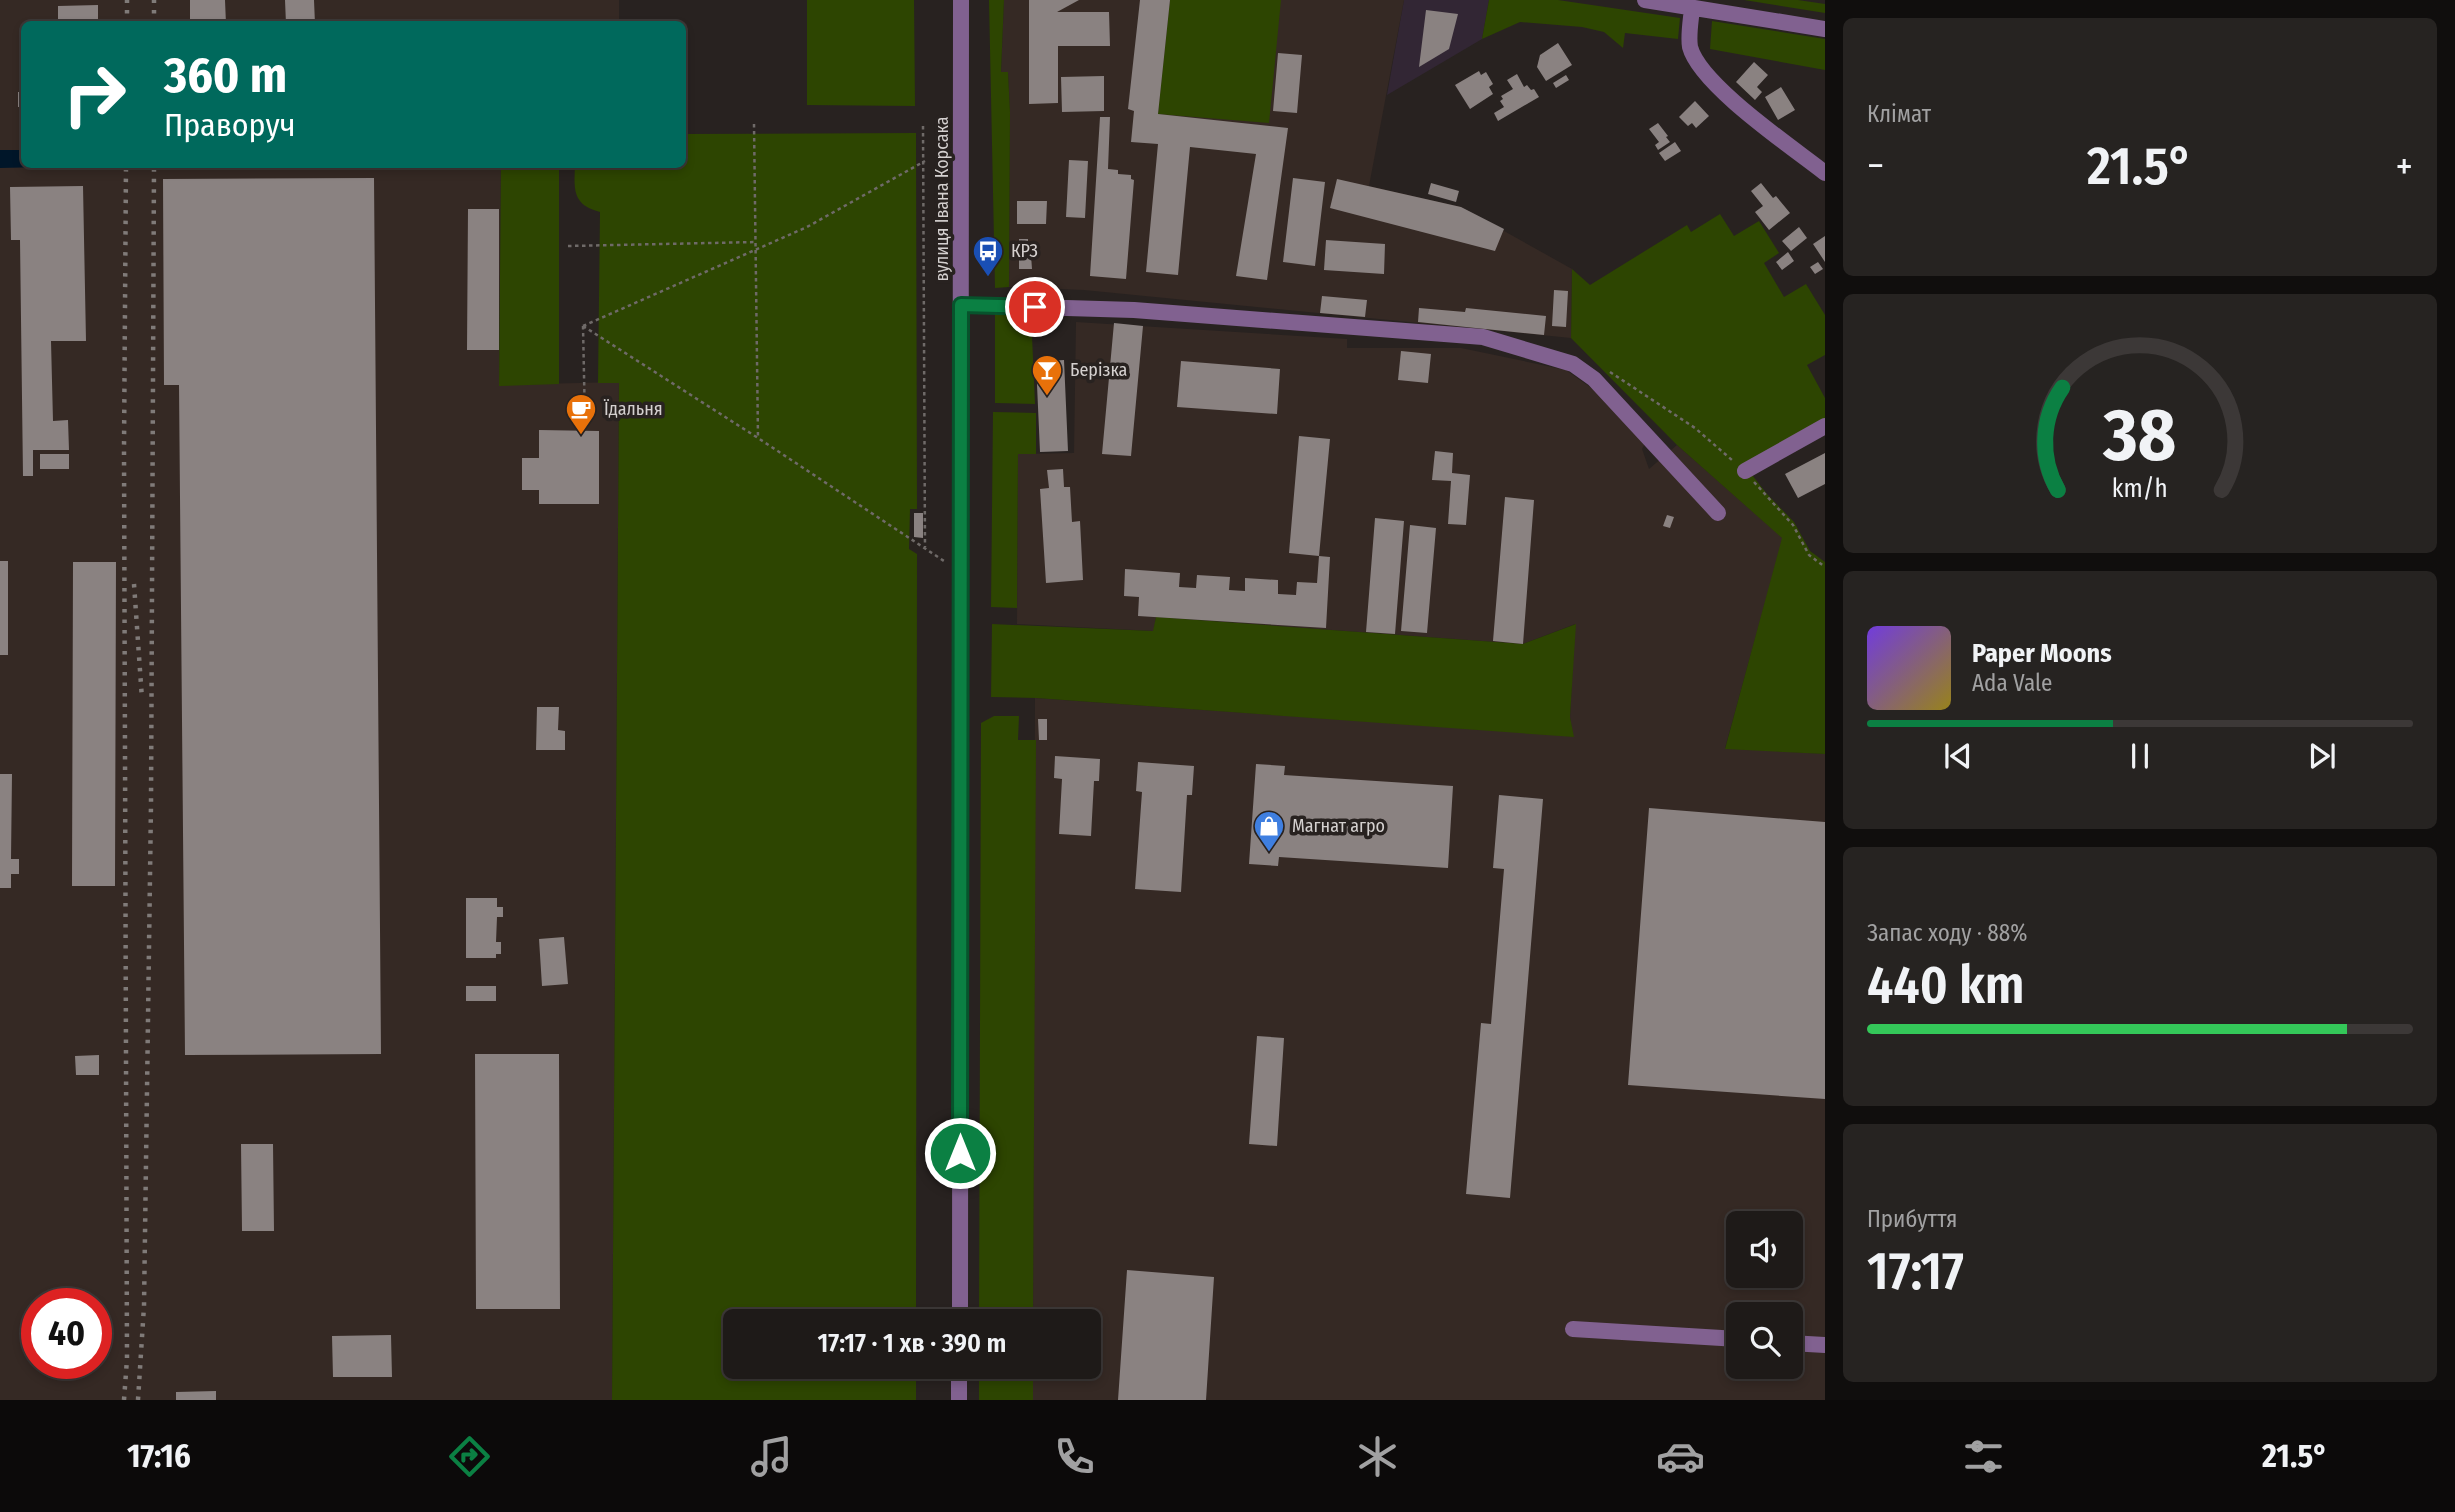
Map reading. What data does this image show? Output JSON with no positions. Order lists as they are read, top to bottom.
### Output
{
  "streets": {
    "street": ["вулиця Івана Корсака"]
  },
  "places": {
    "bus stop": ["КРЗ"],
    "bar": ["Берізка"],
    "cafe": ["Їдальня"],
    "shop": ["Магнат агро"]
  },
  "page": {
    "tile": [
      "Клімат",
      ["Запас ходу · 88%", "440 km"],
      ["Прибуття", "17:17"]
    ],
    "turn": ["360 m", "Праворуч"],
    "heat": ["−", "21.5°", "+"],
    "song": ["Paper Moons", "Ada Vale"],
    "limit": "40",
    "trip": "17:17 · 1 хв · 390 m",
    "tabs": ["17:16", "21.5°"],
    "gauge": ["38", "km/h"]
  }
}
